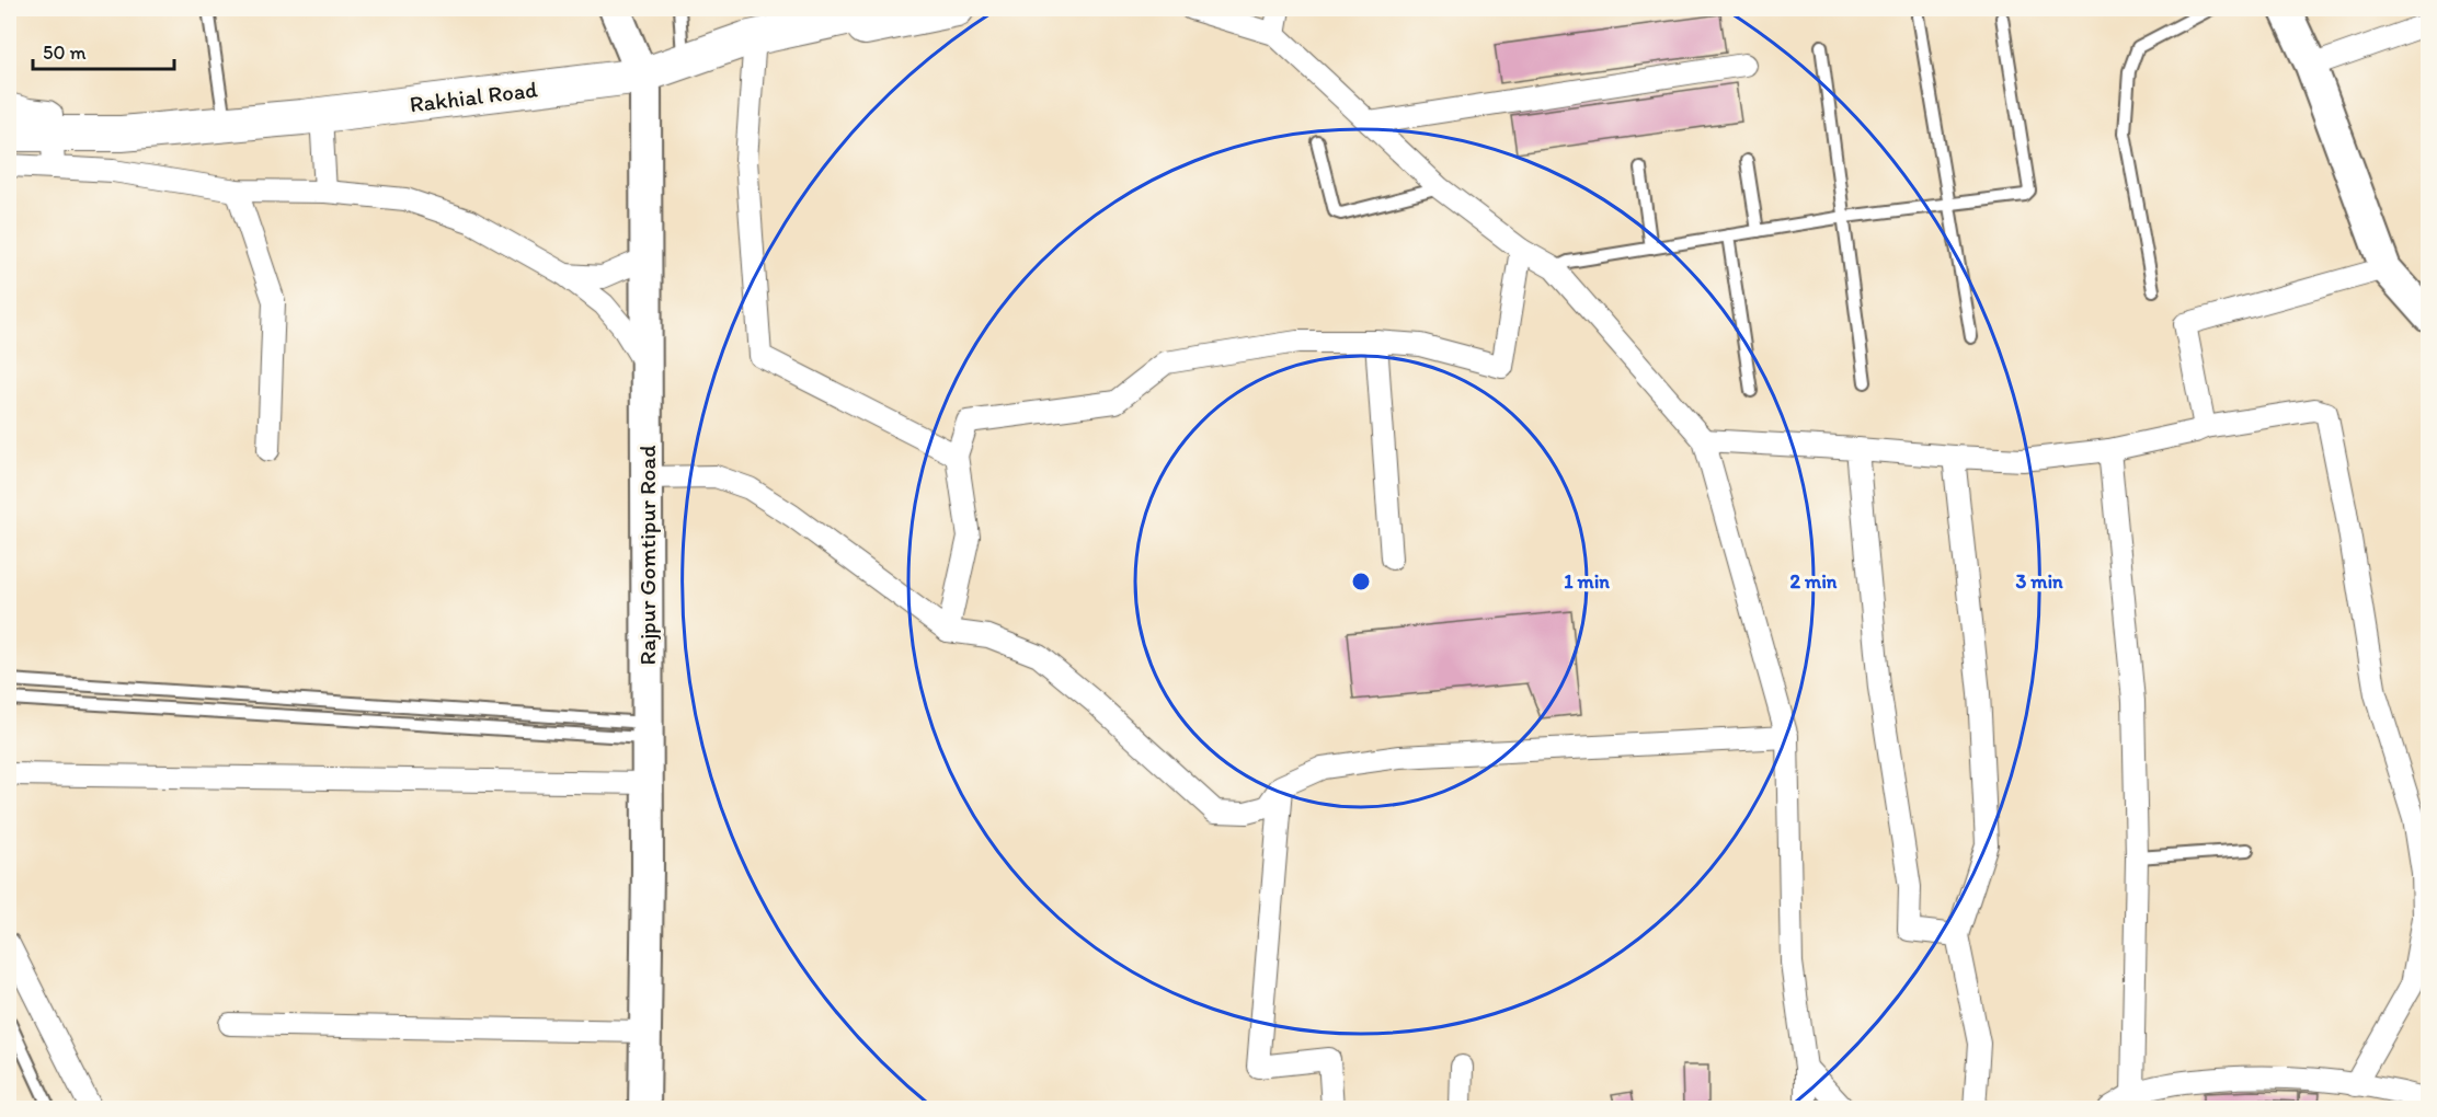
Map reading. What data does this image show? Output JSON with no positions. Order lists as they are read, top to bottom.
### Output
{
  "streets": {
    "main road": ["Rakhial Road", "Rajpur Gomtipur Road"]
  },
  "crossings": [
    ["Rakhial Road", "Rajpur Gomtipur Road"]
  ],
  "scale_bar": "50 m",
  "rings": ["1 min", "2 min", "3 min"]
}
